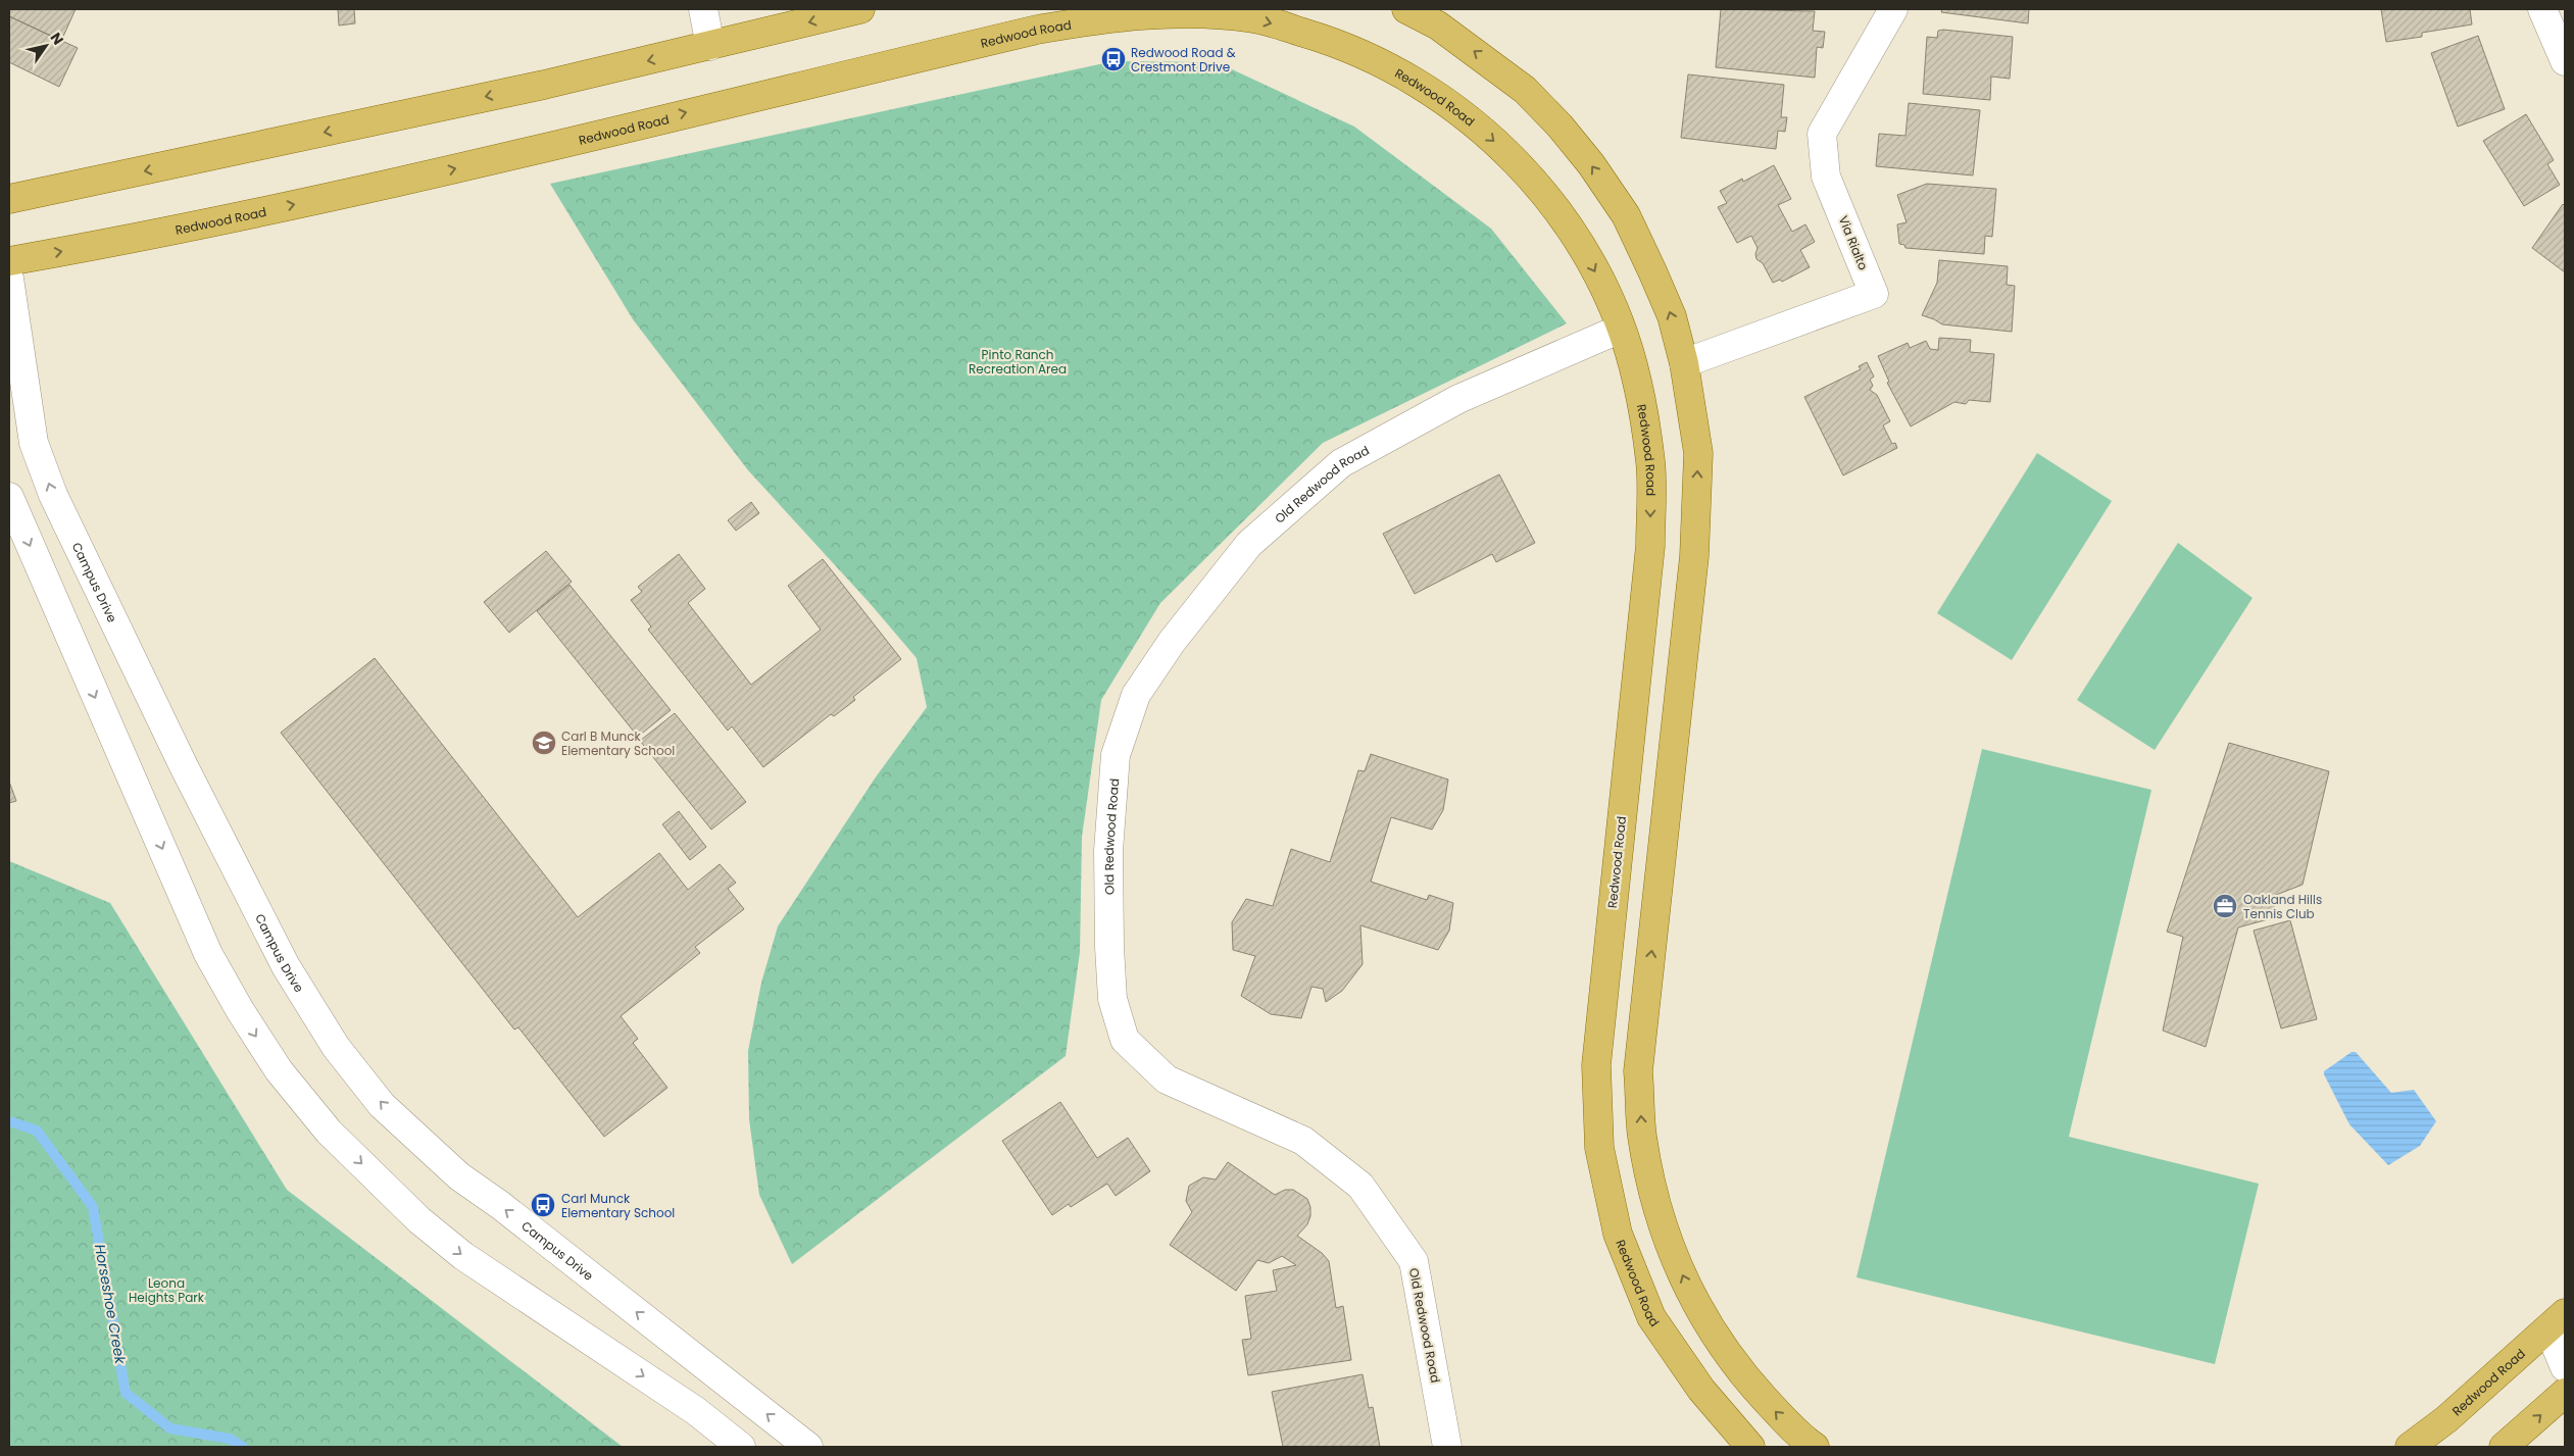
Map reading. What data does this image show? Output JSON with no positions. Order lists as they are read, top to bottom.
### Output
{
  "streets": {
    "main road": ["Redwood Road"],
    "street": ["Via Rialto", "Old Redwood Road", "Campus Drive"]
  },
  "crossings": [
    ["Redwood Road", "Old Redwood Road"]
  ],
  "water": ["Horseshoe Creek"],
  "parks": ["Pinto Ranch Recreation Area", "Leona Heights Park"],
  "places": {
    "bus stop": ["Redwood Road & Crestmont Drive", "Carl Munck Elementary School"],
    "school or university": ["Carl B Munck Elementary School"],
    "office": ["Oakland Hills Tennis Club"]
  },
  "north": "top right"
}
